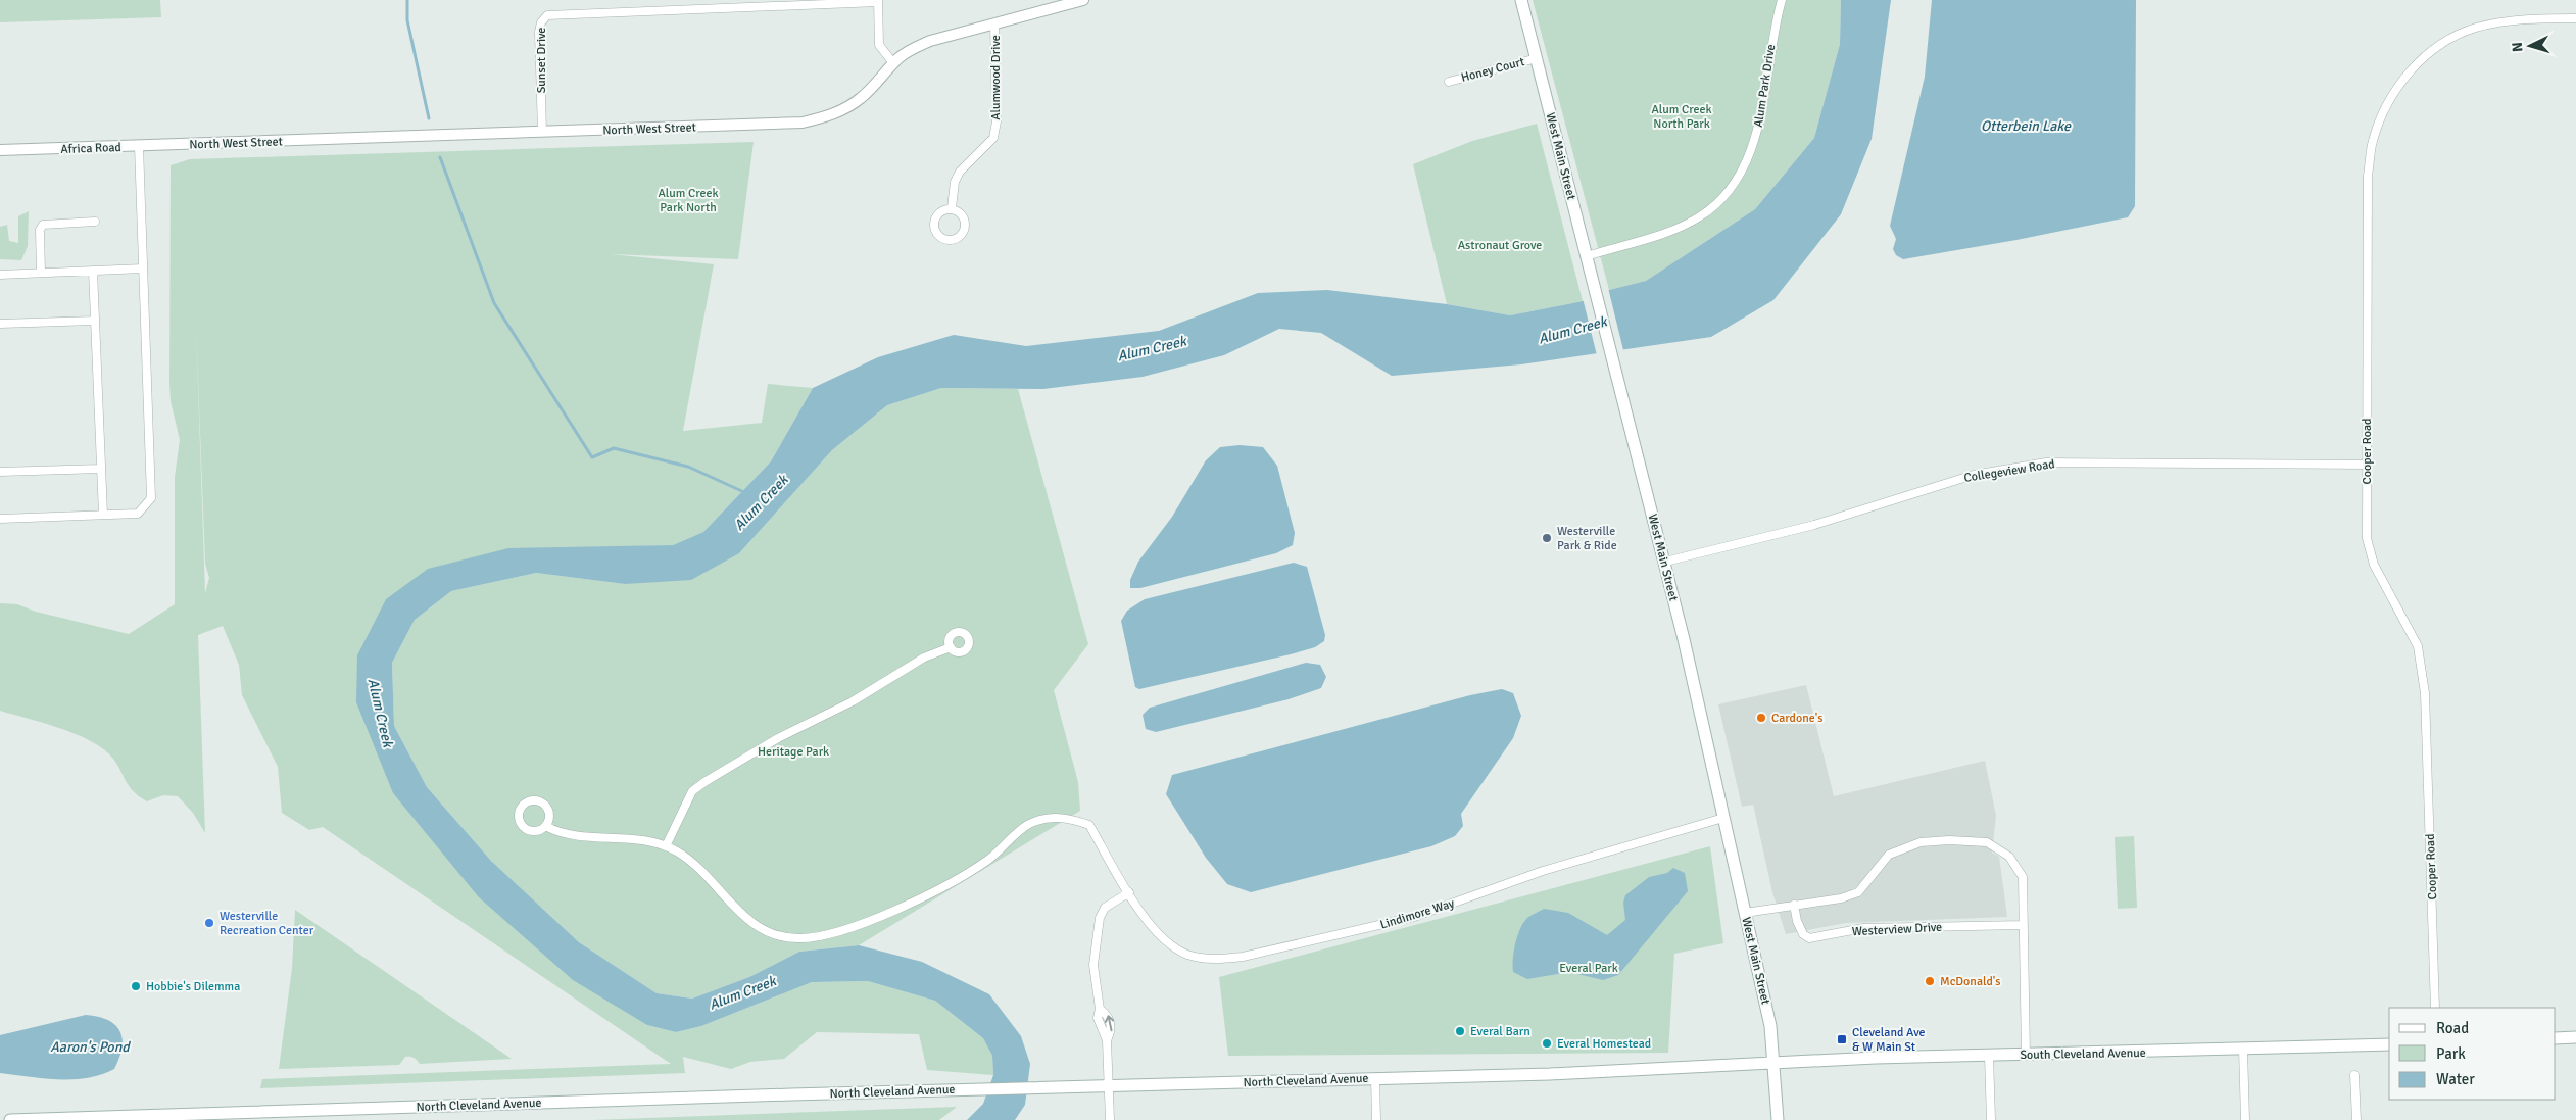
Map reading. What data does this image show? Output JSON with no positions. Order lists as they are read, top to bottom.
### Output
{
  "streets": {
    "main road": ["West Main Street", "South Cleveland Avenue", "North Cleveland Avenue"],
    "street": [
      "Sunset Drive",
      "Honey Court",
      "Alumwood Drive",
      "Alum Park Drive",
      "North West Street",
      "Africa Road",
      "Cooper Road",
      "Collegeview Road",
      "Lindimore Way",
      "Westerview Drive"
    ]
  },
  "crossings": [
    ["Sunset Drive", "North West Street"],
    ["Honey Court", "West Main Street"],
    ["Alumwood Drive", "North West Street"],
    ["Alum Park Drive", "West Main Street"],
    ["North West Street", "Africa Road"],
    ["West Main Street", "Collegeview Road"],
    ["West Main Street", "Lindimore Way"],
    ["West Main Street", "South Cleveland Avenue"],
    ["West Main Street", "North Cleveland Avenue"],
    ["Cooper Road", "Collegeview Road"],
    ["South Cleveland Avenue", "North Cleveland Avenue"]
  ],
  "water": ["Otterbein Lake", "Alum Creek", "Aaron's Pond"],
  "parks": [
    "Alum Creek North Park",
    "Alum Creek Park North",
    "Astronaut Grove",
    "Heritage Park",
    "Everal Park"
  ],
  "places": {
    "other": [
      "Westerville Park & Ride",
      "Cardone's",
      "Westerville Recreation Center",
      "McDonald's",
      "Hobbie's Dilemma",
      "Everal Barn",
      "Everal Homestead"
    ],
    "transit": ["Cleveland Ave & W Main St"]
  },
  "legend": ["Road", "Park", "Water"],
  "north": "left"
}
